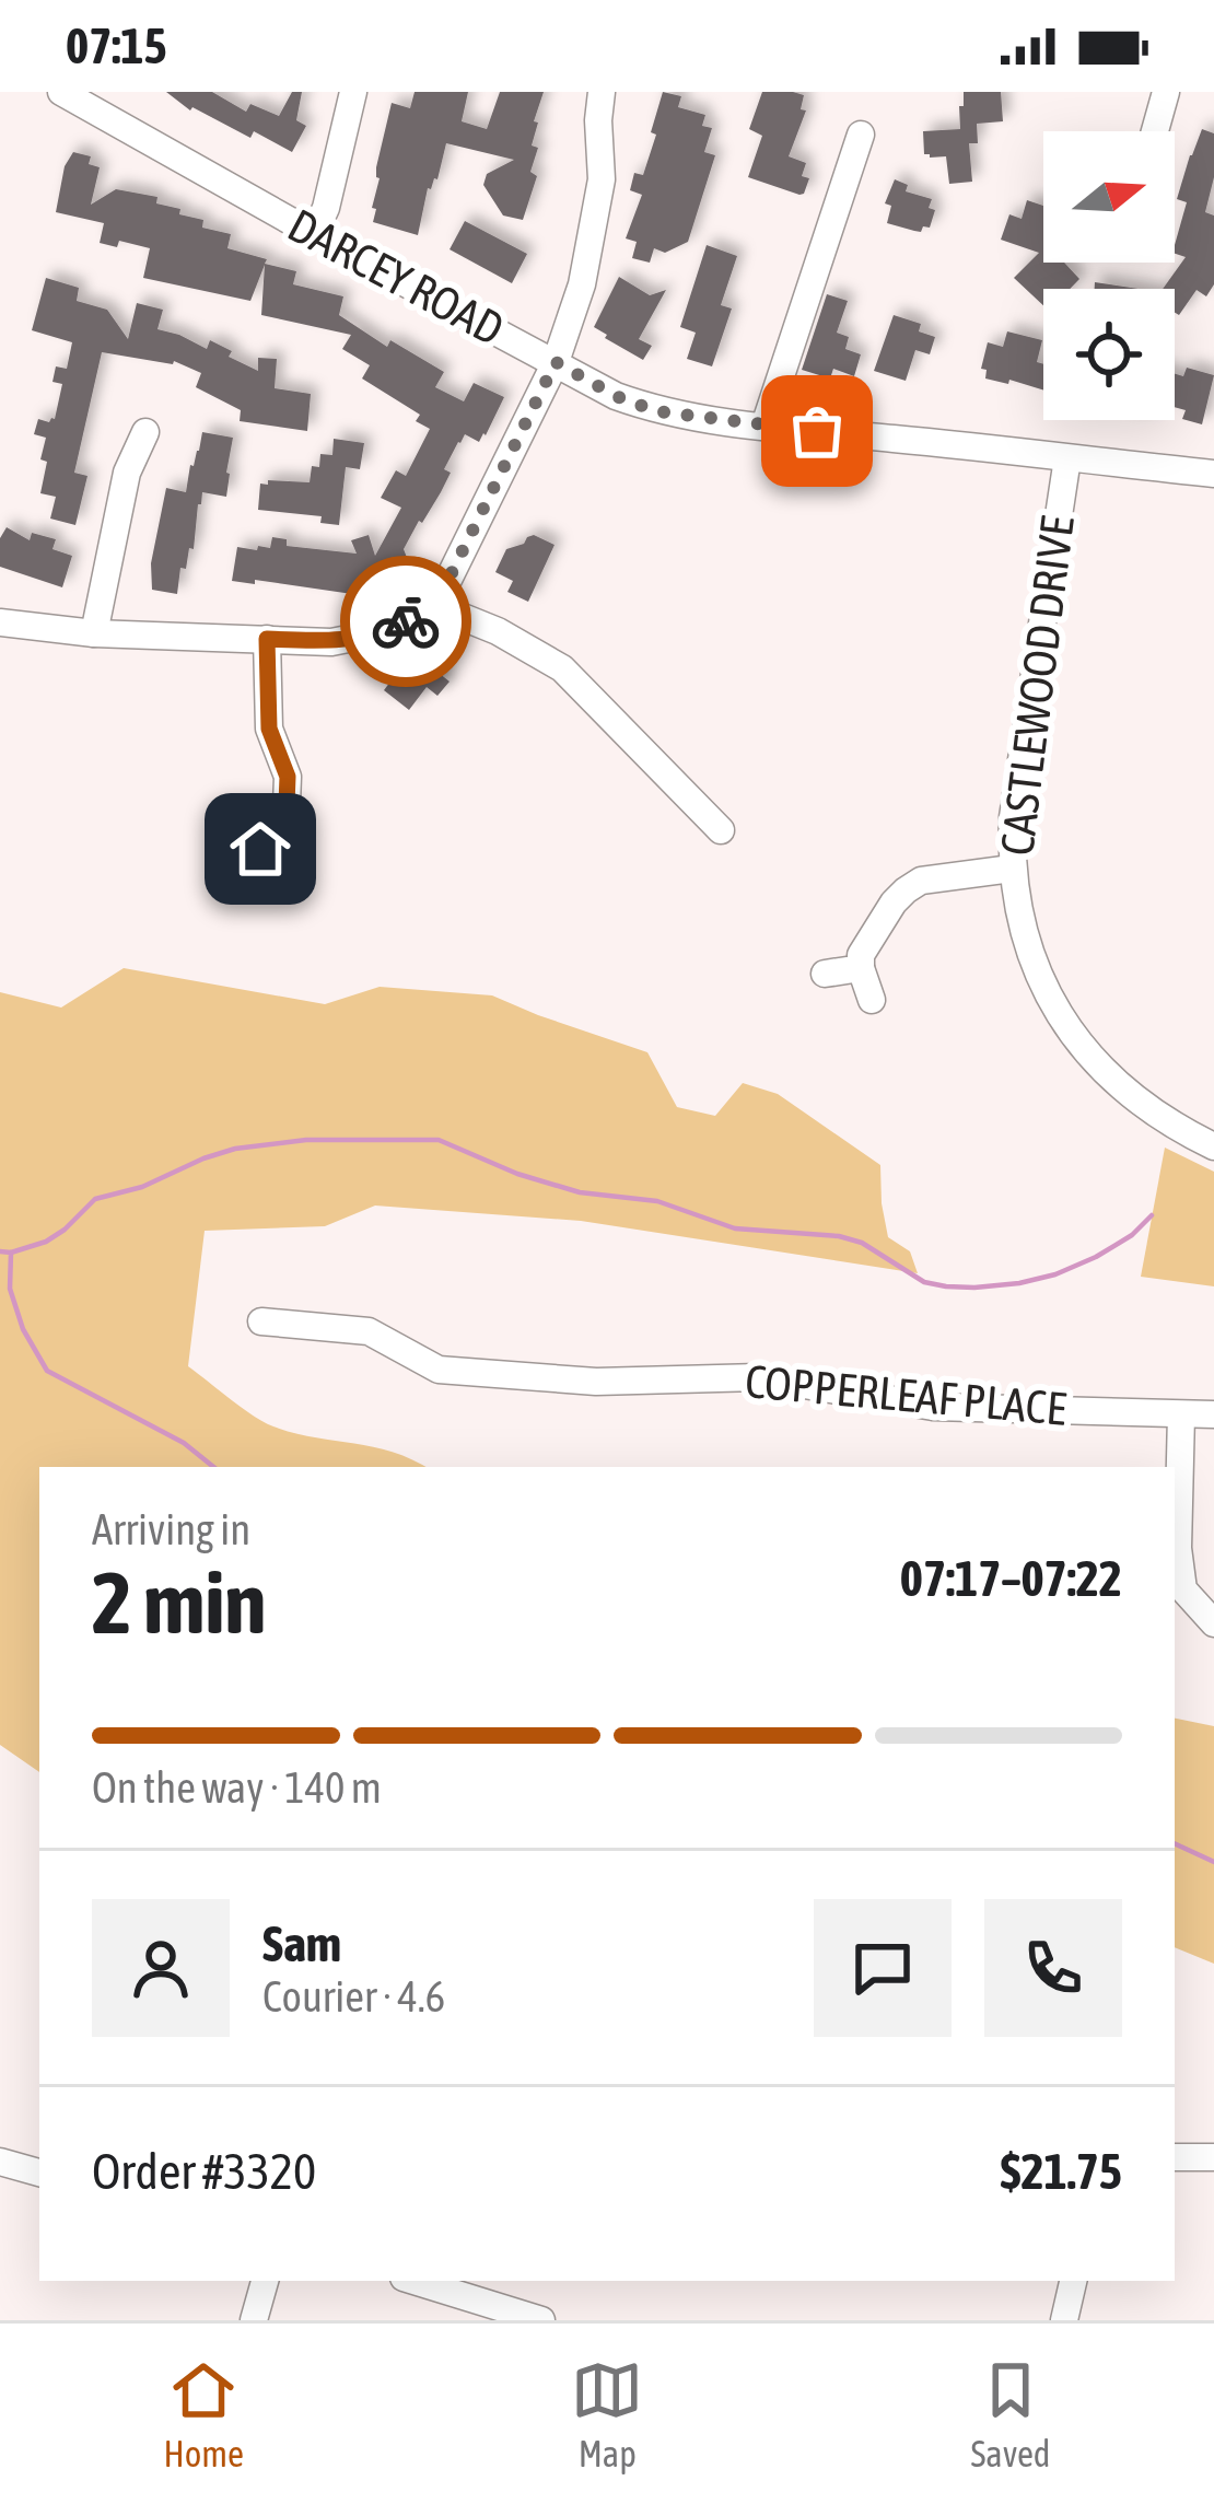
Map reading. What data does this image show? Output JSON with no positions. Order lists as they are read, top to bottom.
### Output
{
  "streets": {
    "street": ["DARCEY ROAD", "CASTLEWOOD DRIVE", "COPPERLEAF PLACE"]
  },
  "crossings": [
    ["DARCEY ROAD", "CASTLEWOOD DRIVE"]
  ],
  "north": "right",
  "page": {
    "status": "07:15",
    "heading": ["2 min", "Arriving in", "07:17–07:22"],
    "panel": [
      "Sam",
      "Courier · 4.6",
      "Order #3320",
      "$21.75"
    ],
    "bar": "On the way · 140 m",
    "tabs": ["Home", "Map", "Saved"]
  }
}
